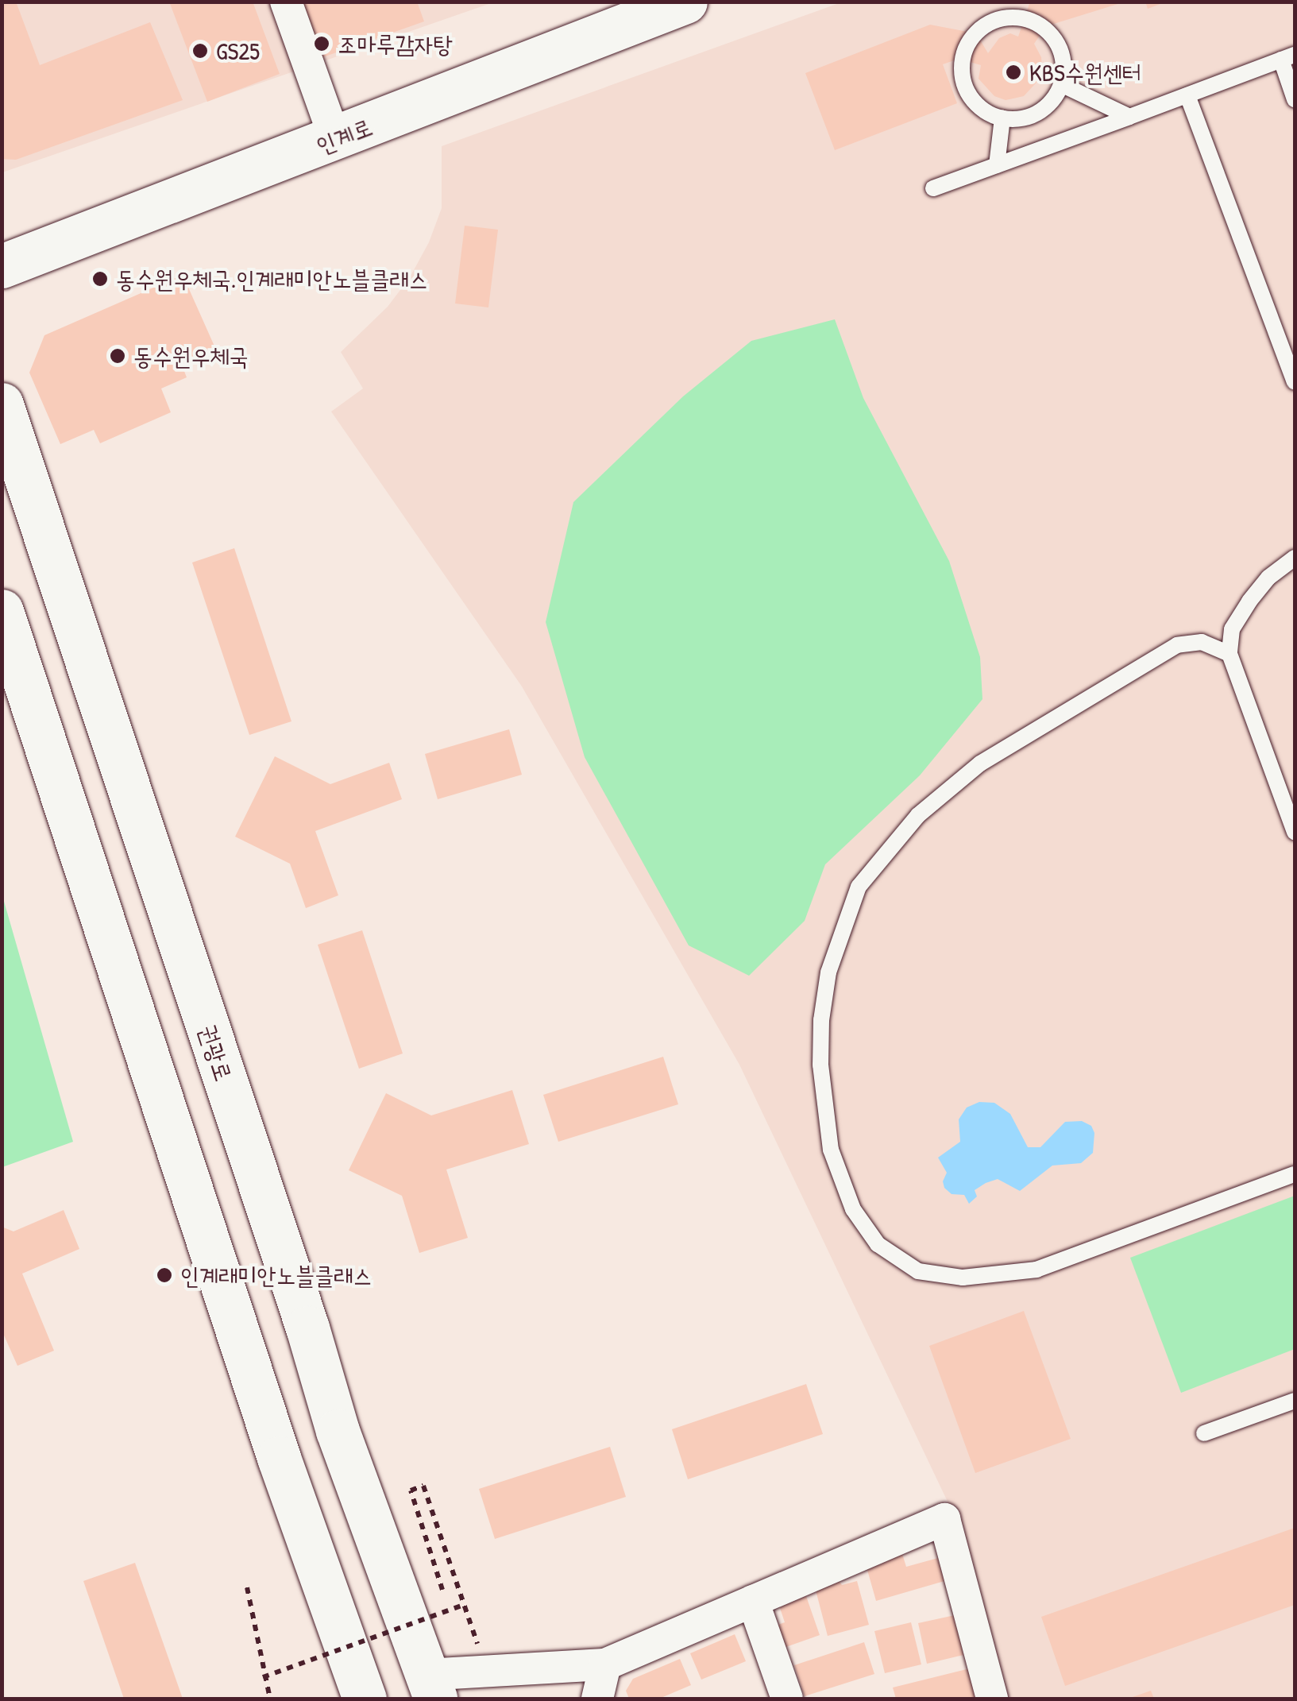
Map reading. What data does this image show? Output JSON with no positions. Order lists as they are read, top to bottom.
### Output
{
  "streets": {
    "street": ["인계로", "권광로"]
  },
  "places": [
    "조마루감자탕",
    "GS25",
    "KBS수원센터",
    "동수원우체국.인계래미안노블클래스",
    "동수원우체국",
    "인계래미안노블클래스"
  ]
}
